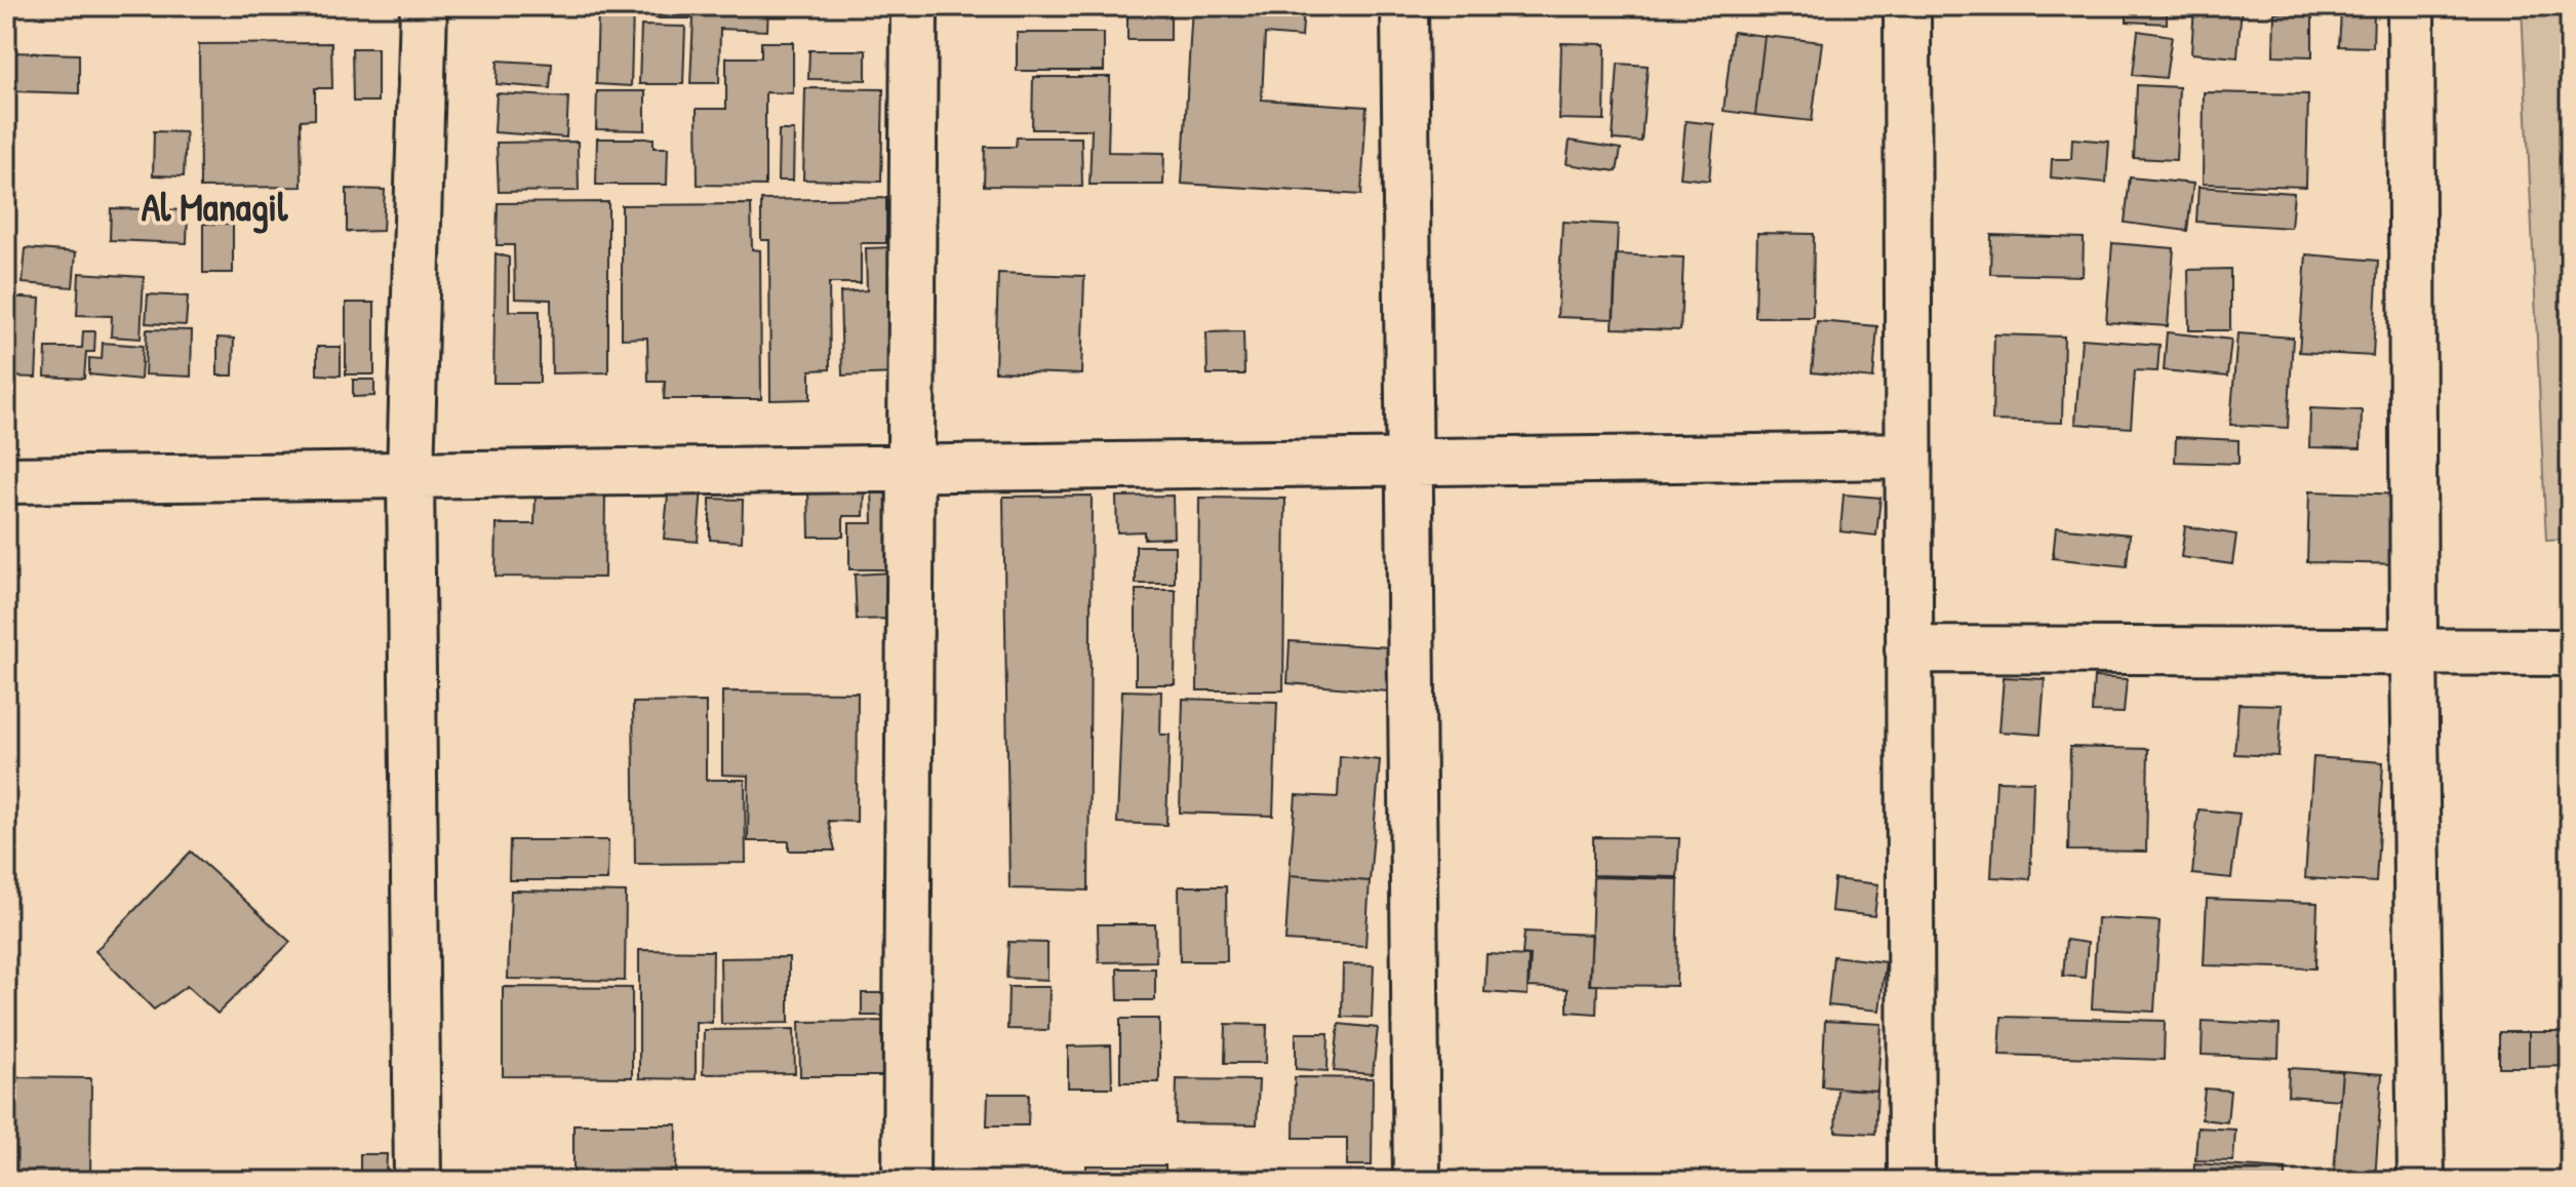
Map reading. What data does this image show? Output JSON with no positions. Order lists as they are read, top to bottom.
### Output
{
  "districts": ["Al Managil"]
}
